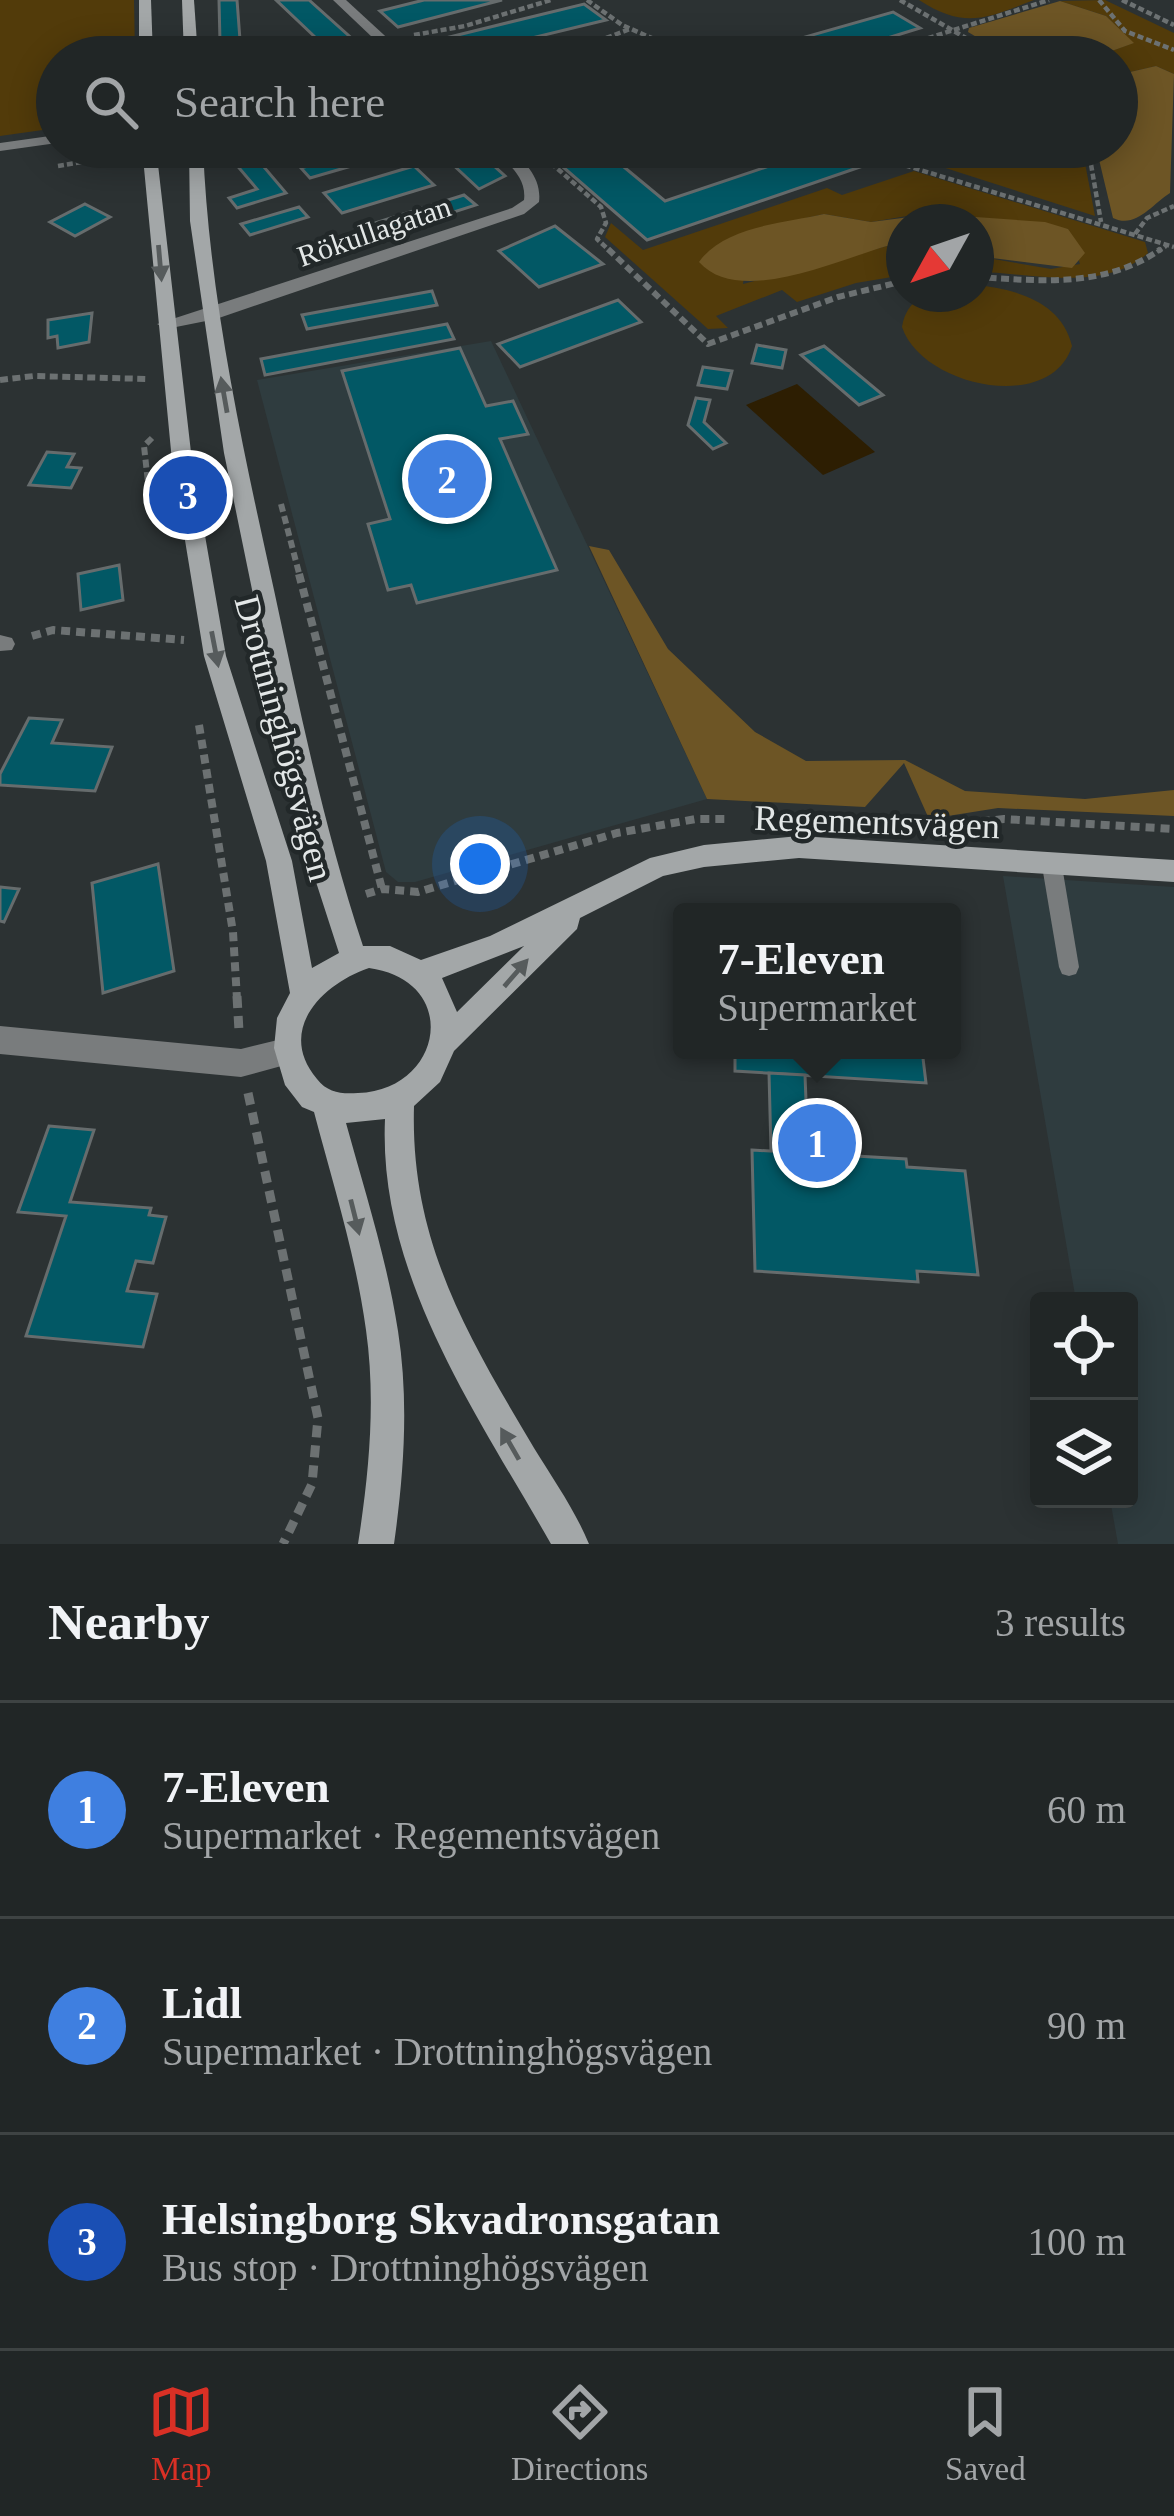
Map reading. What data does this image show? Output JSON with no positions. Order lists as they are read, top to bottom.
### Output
{
  "streets": {
    "street": ["Rökullagatan", "Drottninghögsvägen", "Regementsvägen"]
  },
  "crossings": [
    ["Rökullagatan", "Drottninghögsvägen"],
    ["Drottninghögsvägen", "Regementsvägen"]
  ],
  "north": "bottom left",
  "page": {
    "search": "Search here",
    "pins": ["2", "3", "1"],
    "popup": ["7-Eleven", "Supermarket"],
    "heading": ["Nearby", "3 results"],
    "list": [
      {
        "mark": "1",
        "name": "7-Eleven",
        "note": "Supermarket · Regementsvägen",
        "value": "60 m"
      },
      {
        "mark": "2",
        "name": "Lidl",
        "note": "Supermarket · Drottninghögsvägen",
        "value": "90 m"
      },
      {
        "mark": "3",
        "name": "Helsingborg Skvadronsgatan",
        "note": "Bus stop · Drottninghögsvägen",
        "value": "100 m"
      }
    ],
    "nav": ["Map", "Directions", "Saved"]
  }
}
